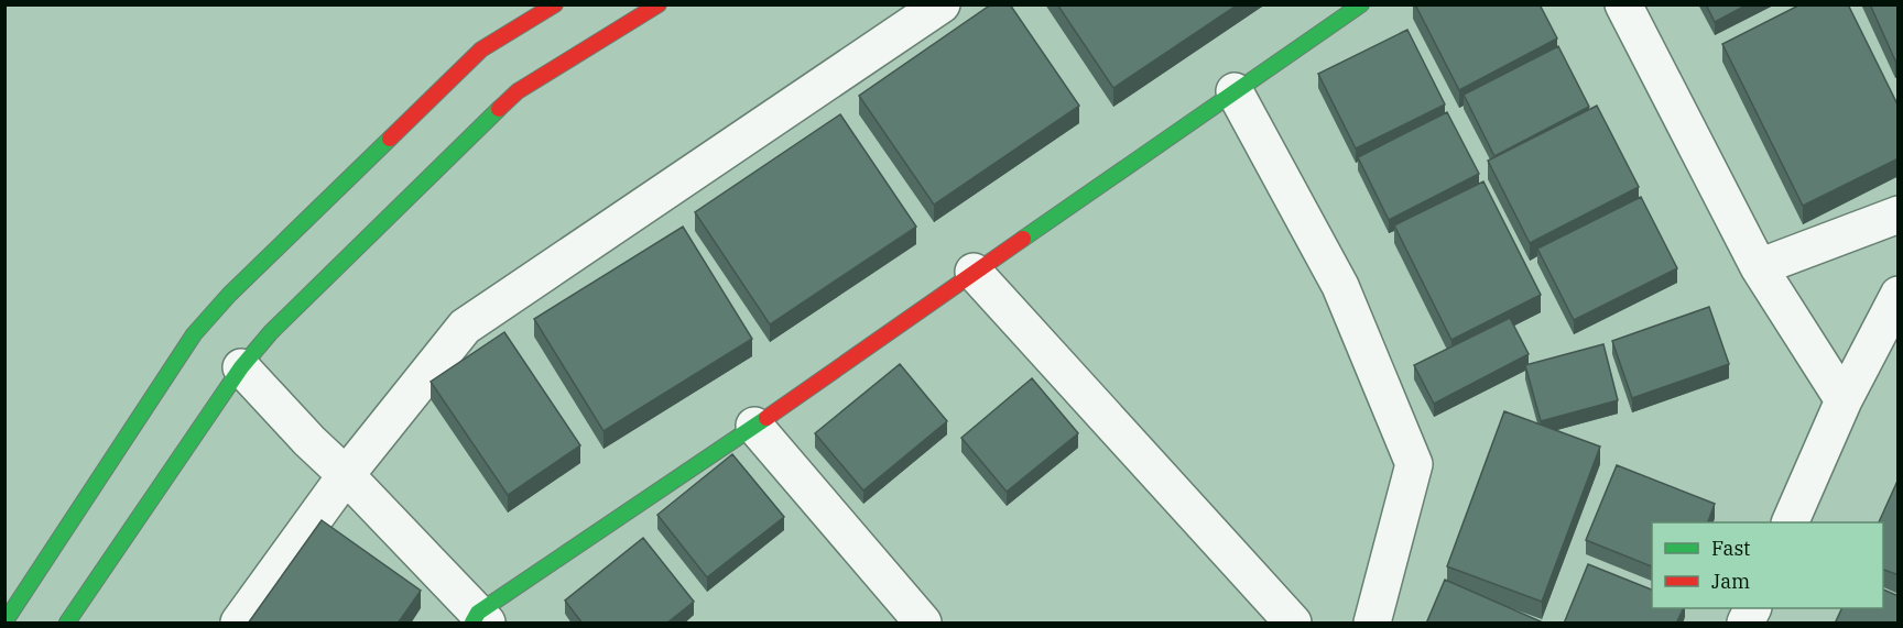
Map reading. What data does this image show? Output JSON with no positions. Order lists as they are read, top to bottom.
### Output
{
  "legend": ["Fast", "Jam"]
}
